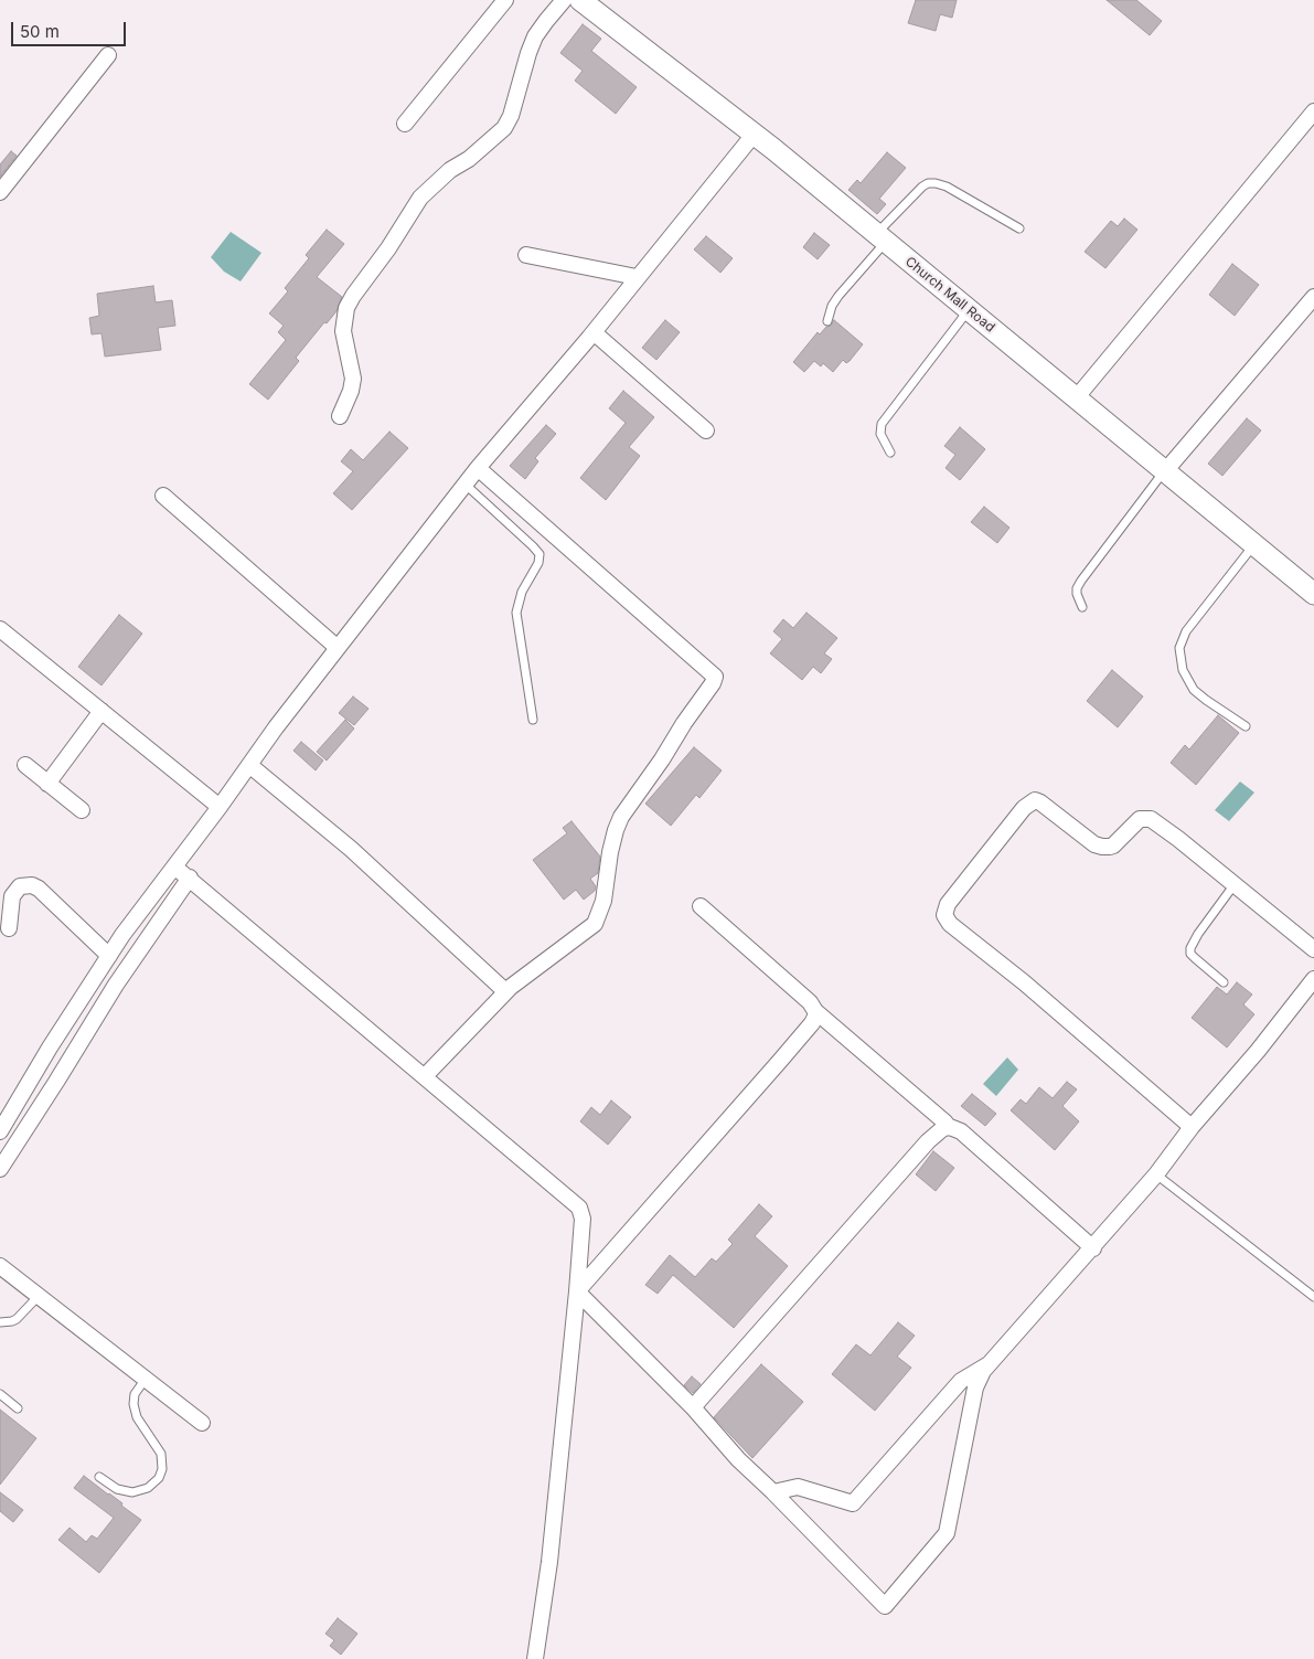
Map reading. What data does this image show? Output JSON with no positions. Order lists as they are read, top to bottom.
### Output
{
  "streets": {
    "street": ["Church Mall Road"]
  },
  "scale_bar": "50 m"
}
